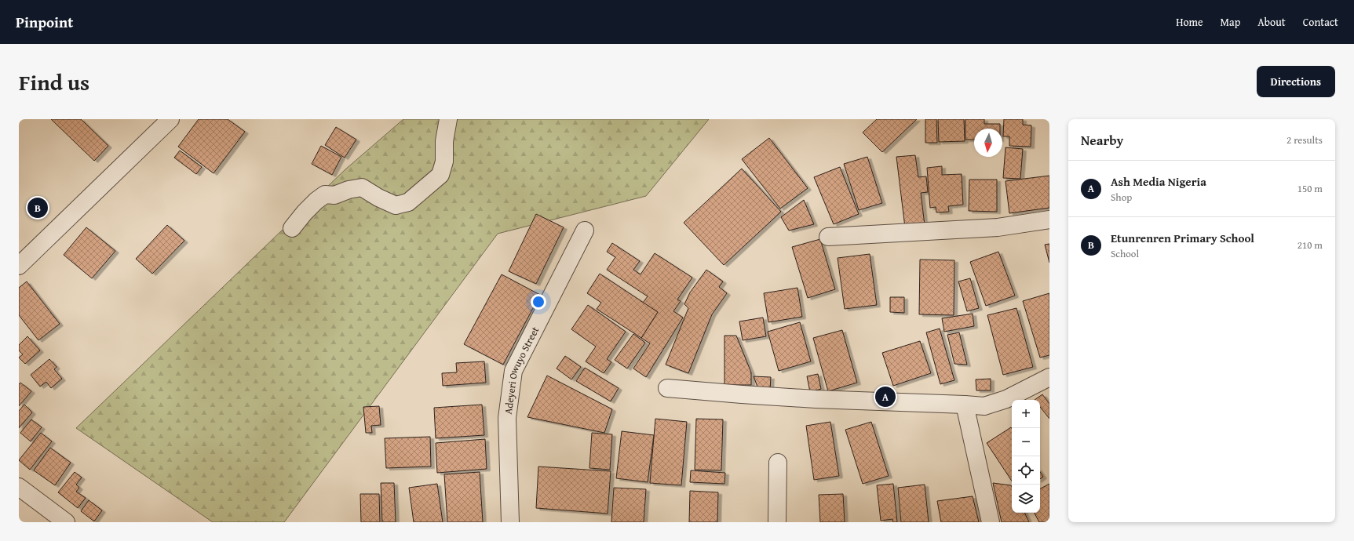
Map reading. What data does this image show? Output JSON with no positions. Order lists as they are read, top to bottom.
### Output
{
  "streets": {
    "street": ["Adeyeri Owuyo Street"]
  },
  "north": "bottom",
  "page": {
    "header": "Pinpoint",
    "nav": [
      "Home",
      "Map",
      "About",
      "Contact"
    ],
    "title": "Find us",
    "buttons": "Directions",
    "heading": ["Nearby", "2 results"],
    "list": [
      {
        "mark": "A",
        "name": "Ash Media Nigeria",
        "note": "Shop",
        "value": "150 m"
      },
      {
        "mark": "B",
        "name": "Etunrenren Primary School",
        "note": "School",
        "value": "210 m"
      }
    ],
    "pins": ["B", "A"],
    "map_buttons": ["+", "−"]
  }
}
